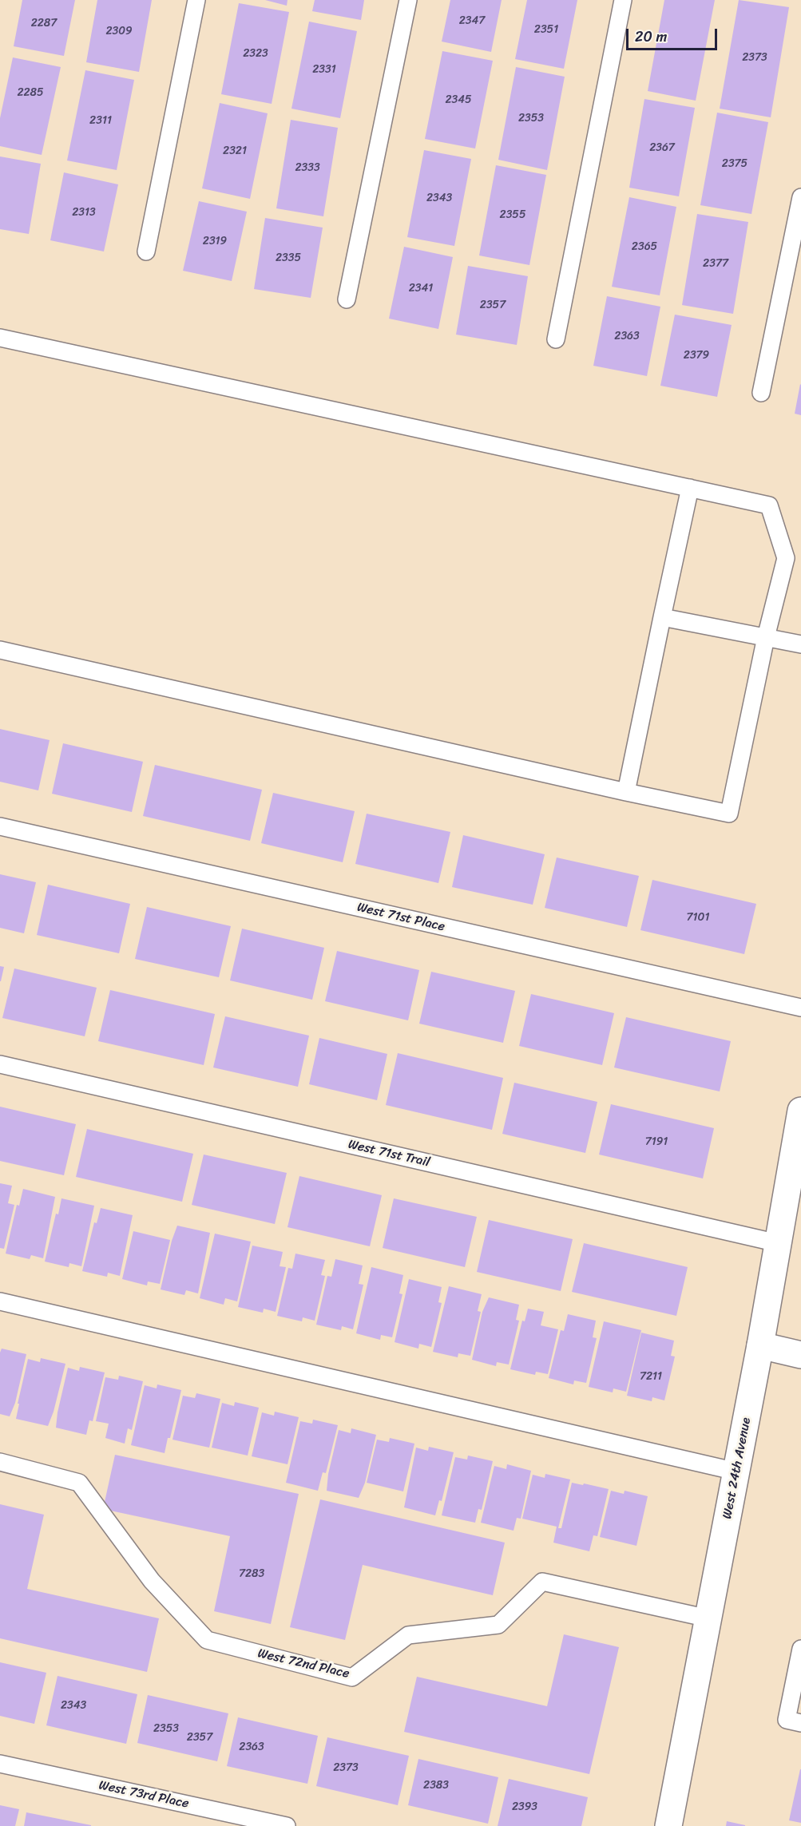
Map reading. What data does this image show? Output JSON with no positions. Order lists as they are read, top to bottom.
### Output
{
  "streets": {
    "street": ["West 24th Avenue"],
    "lane": [
      "West 71st Place",
      "West 71st Trail",
      "West 72nd Place",
      "West 73rd Place"
    ]
  },
  "crossings": [
    ["West 71st Trail", "West 24th Avenue"],
    ["West 24th Avenue", "West 72nd Place"]
  ],
  "house_numbers": [
    "2347",
    "2287",
    "2351",
    "2309",
    "2323",
    "2373",
    "2331",
    "2285",
    "2345",
    "2353",
    "2311",
    "2367",
    "2321",
    "2375",
    "2333",
    "2343",
    "2313",
    "2355",
    "2319",
    "2365",
    "2335",
    "2377",
    "2341",
    "2357",
    "2363",
    "2379",
    "7101",
    "7191",
    "7211",
    "7283",
    "2343",
    "2353",
    "2357",
    "2363",
    "2373",
    "2383",
    "2393"
  ],
  "scale_bar": "20 m"
}
